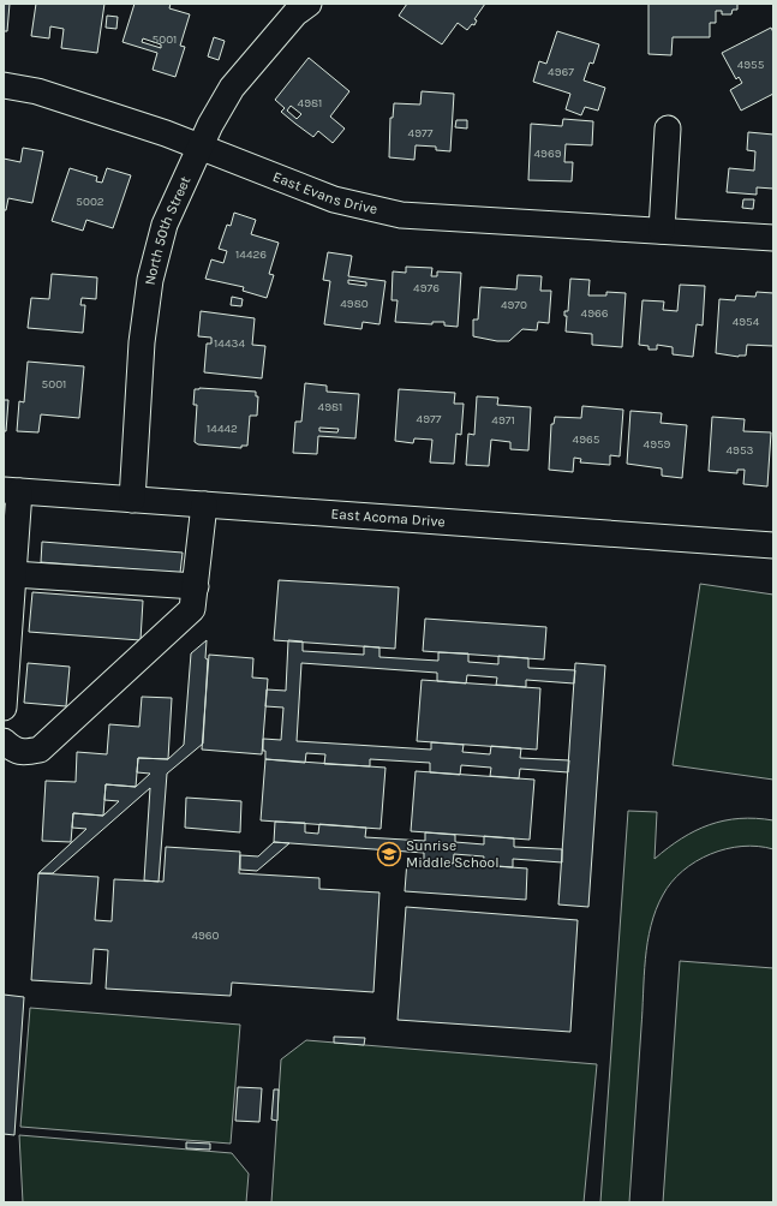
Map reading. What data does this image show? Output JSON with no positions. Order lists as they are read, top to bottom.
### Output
{
  "streets": {
    "street": ["East Evans Drive", "North 50th Street", "East Acoma Drive"]
  },
  "crossings": [
    ["East Evans Drive", "North 50th Street"],
    ["North 50th Street", "East Acoma Drive"]
  ],
  "places": {
    "school or university": ["Sunrise Middle School"]
  },
  "house_numbers": [
    "5001",
    "4955",
    "4967",
    "4981",
    "4977",
    "4969",
    "5002",
    "14426",
    "4976",
    "4980",
    "4970",
    "4966",
    "4954",
    "14434",
    "5001",
    "4981",
    "4977",
    "4971",
    "14442",
    "4965",
    "4959",
    "4953",
    "4960"
  ]
}
